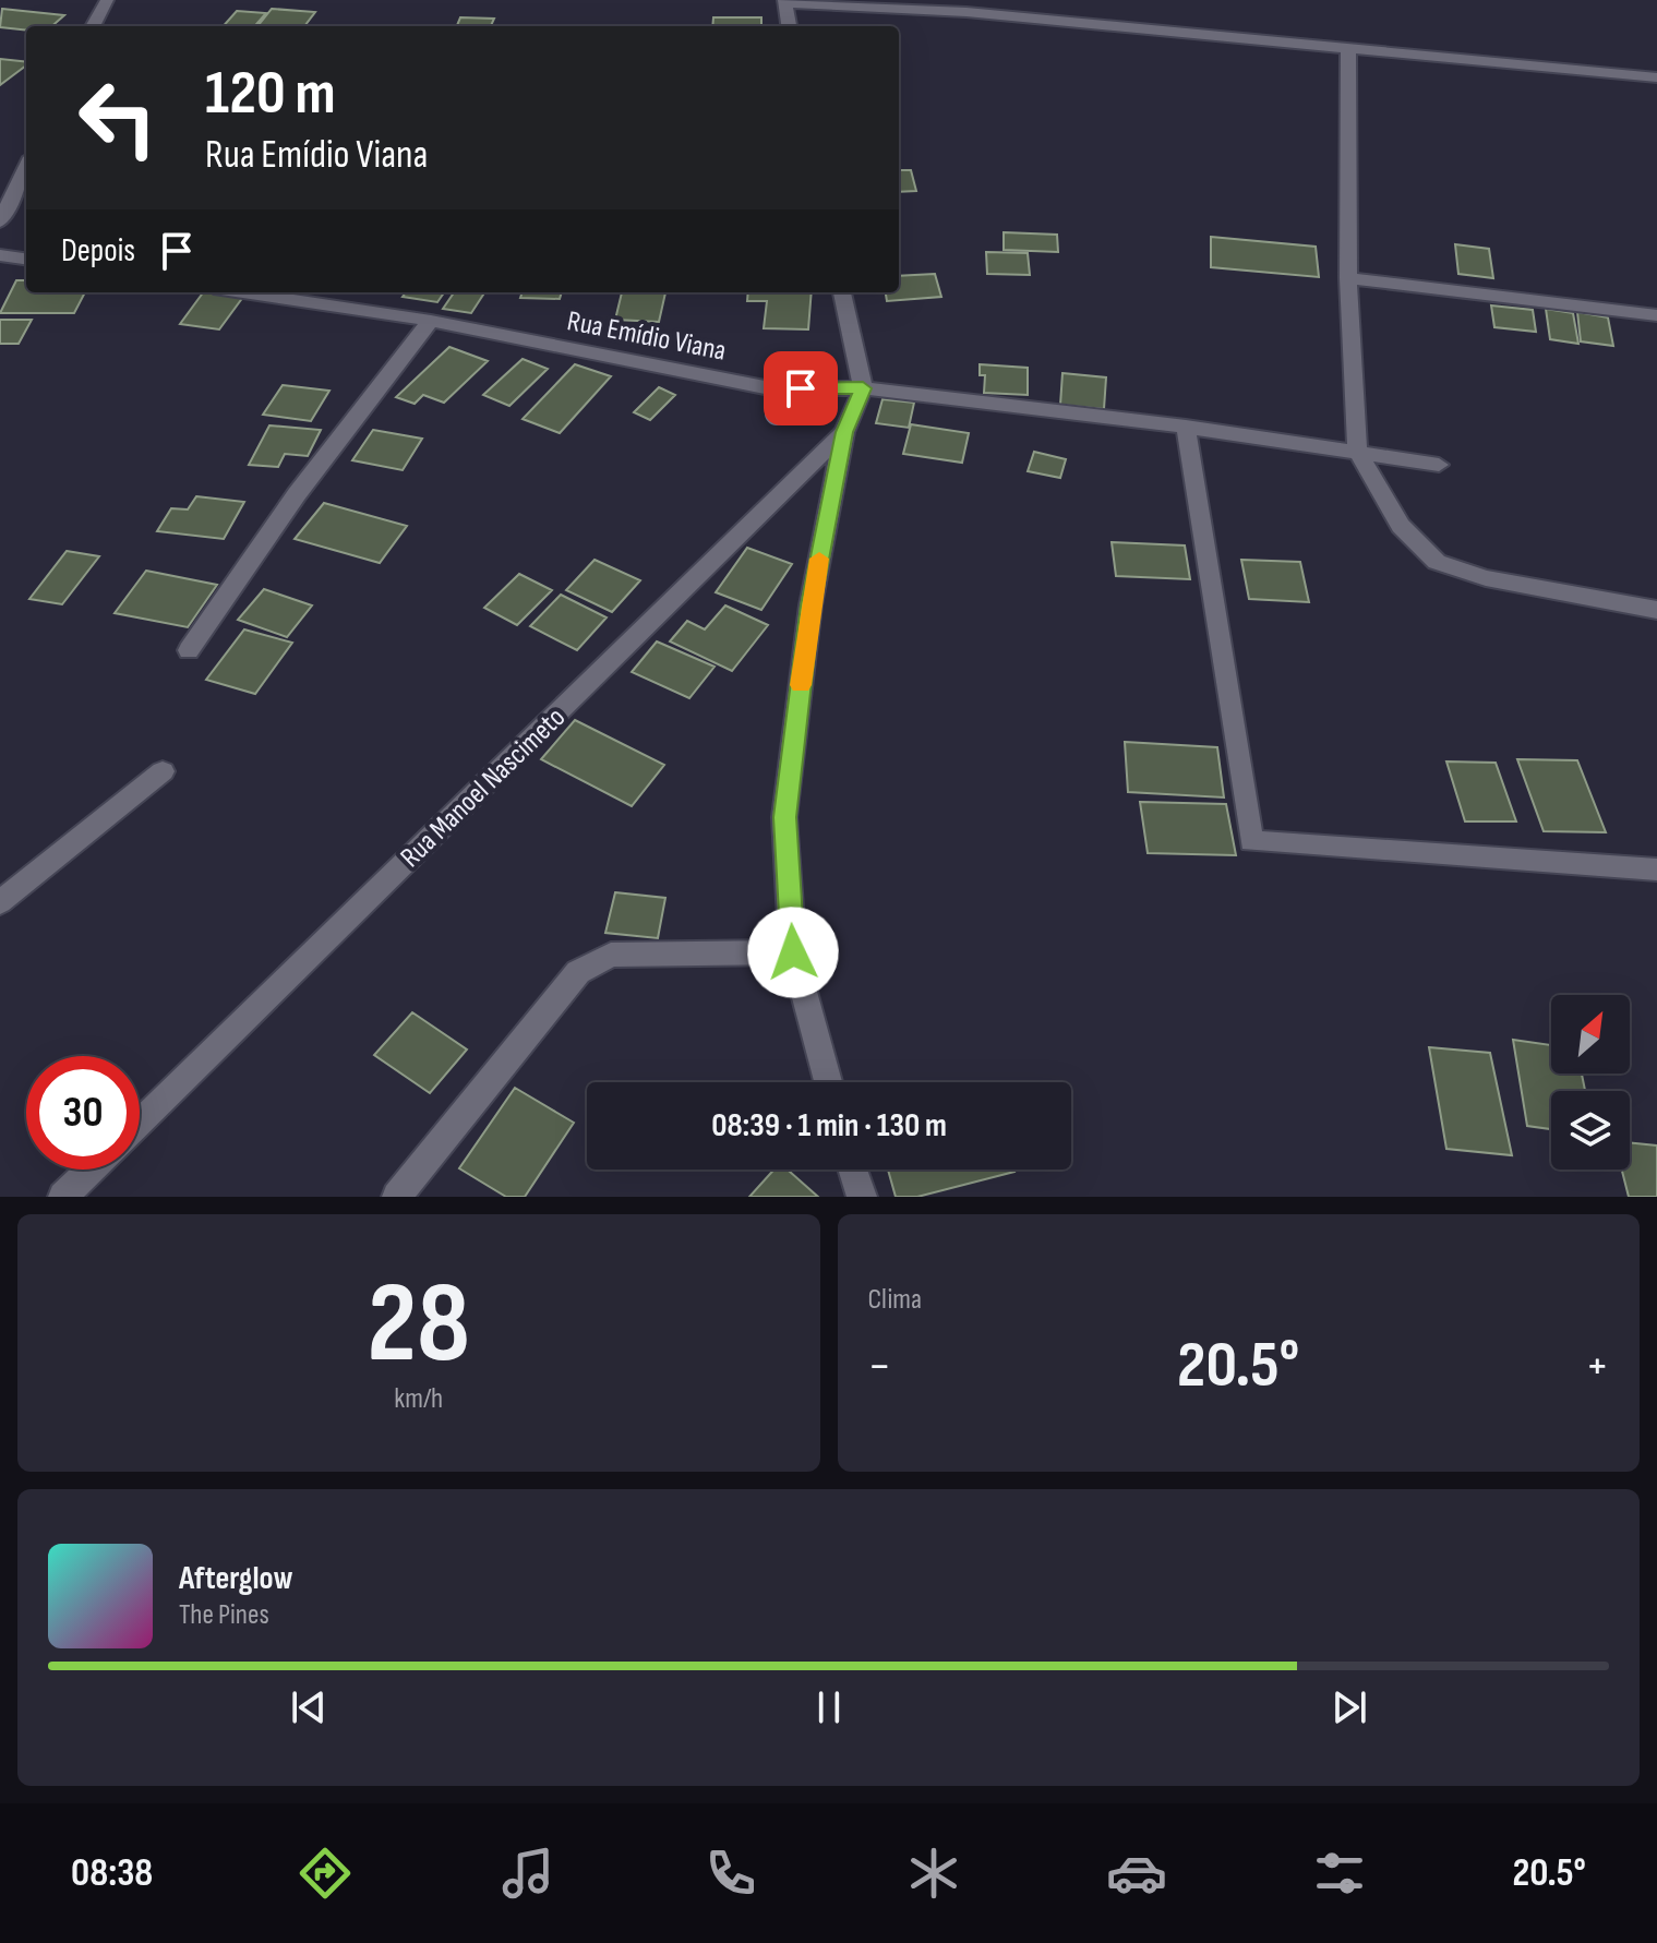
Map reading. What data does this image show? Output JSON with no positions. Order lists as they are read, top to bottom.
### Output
{
  "streets": {
    "street": ["Rua Emídio Viana", "Rua Manoel Nascimeto"]
  },
  "north": "top right",
  "page": {
    "turn": ["120 m", "Rua Emídio Viana"],
    "then": "Depois",
    "limit": "30",
    "trip": "08:39 · 1 min · 130 m",
    "tile": [
      ["28", "km/h"],
      "Clima"
    ],
    "heat": ["−", "20.5°", "+"],
    "song": ["Afterglow", "The Pines"],
    "tabs": ["08:38", "20.5°"]
  }
}
